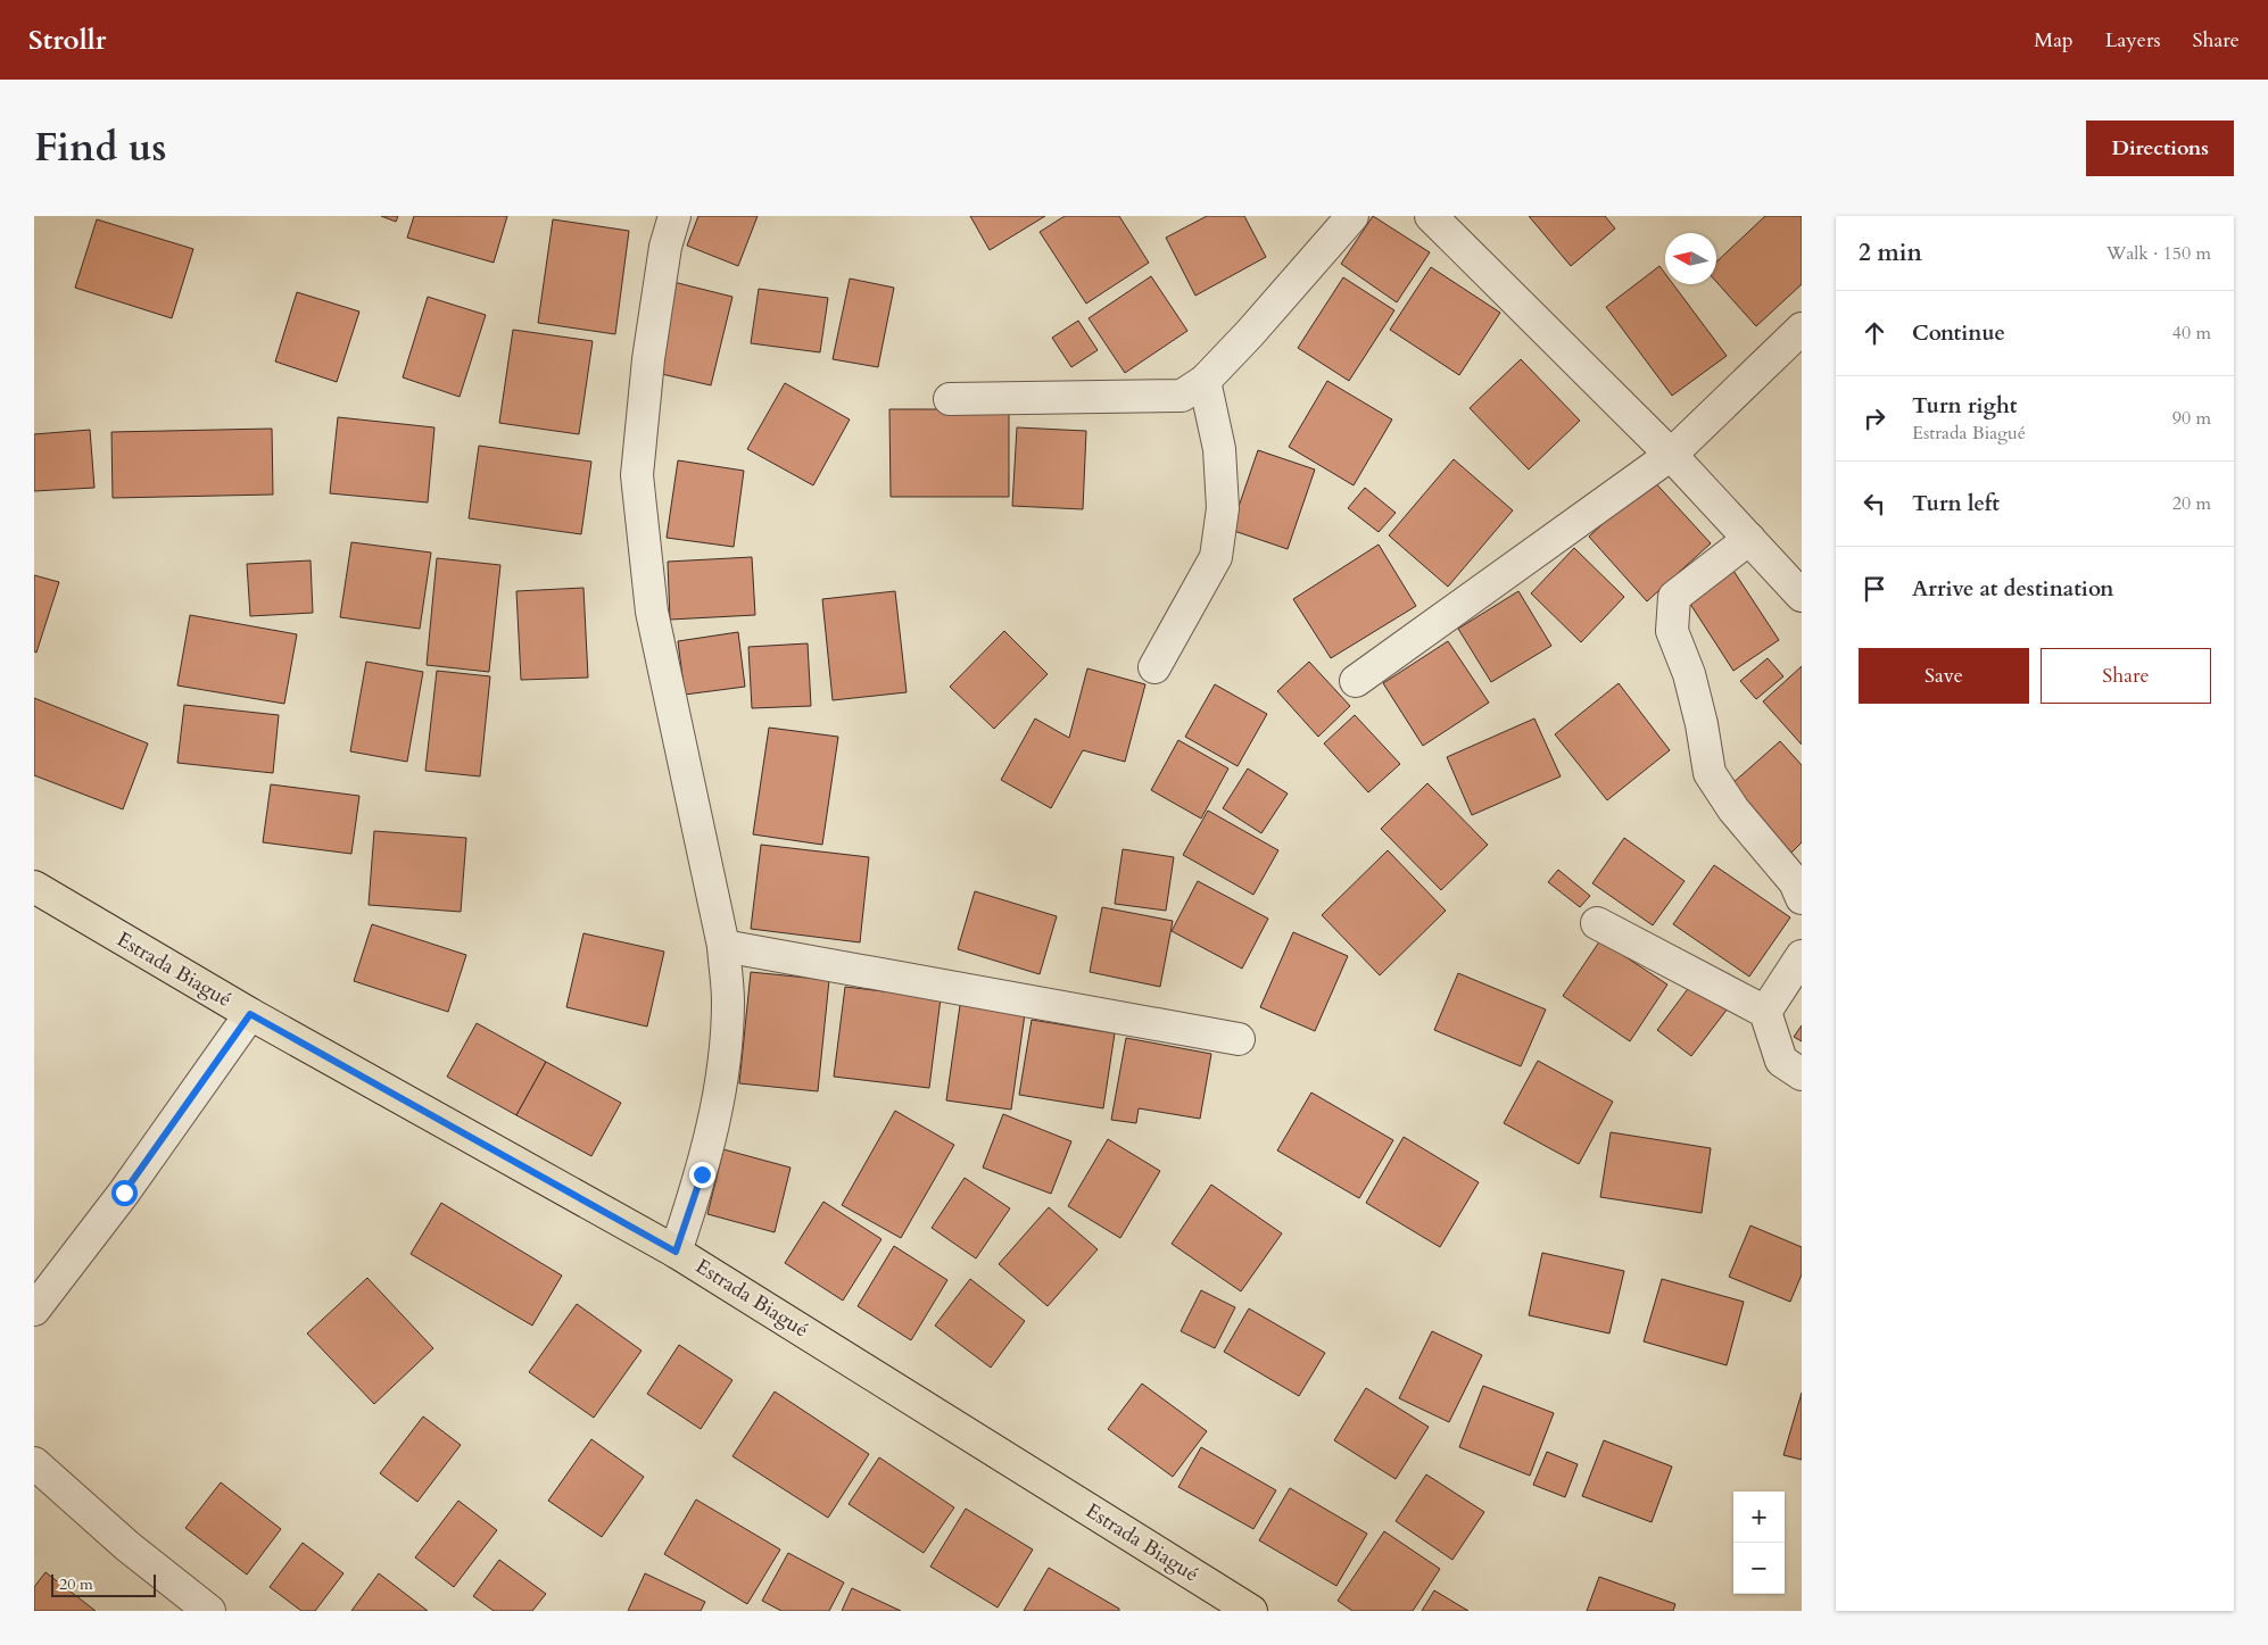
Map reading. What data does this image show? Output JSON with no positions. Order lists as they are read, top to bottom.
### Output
{
  "streets": {
    "main road": ["Estrada Biagué"]
  },
  "scale_bar": "20 m",
  "north": "left",
  "page": {
    "header": "Strollr",
    "nav": ["Map", "Layers", "Share"],
    "title": "Find us",
    "buttons": [
      "Directions",
      ["Save", "Share"]
    ],
    "heading": ["2 min", "Walk · 150 m"],
    "list": [
      ["Continue", "40 m"],
      ["Turn right", "Estrada Biagué", "90 m"],
      ["Turn left", "20 m"],
      "Arrive at destination"
    ],
    "map_buttons": ["+", "−"],
    "scale": "20 m"
  }
}
